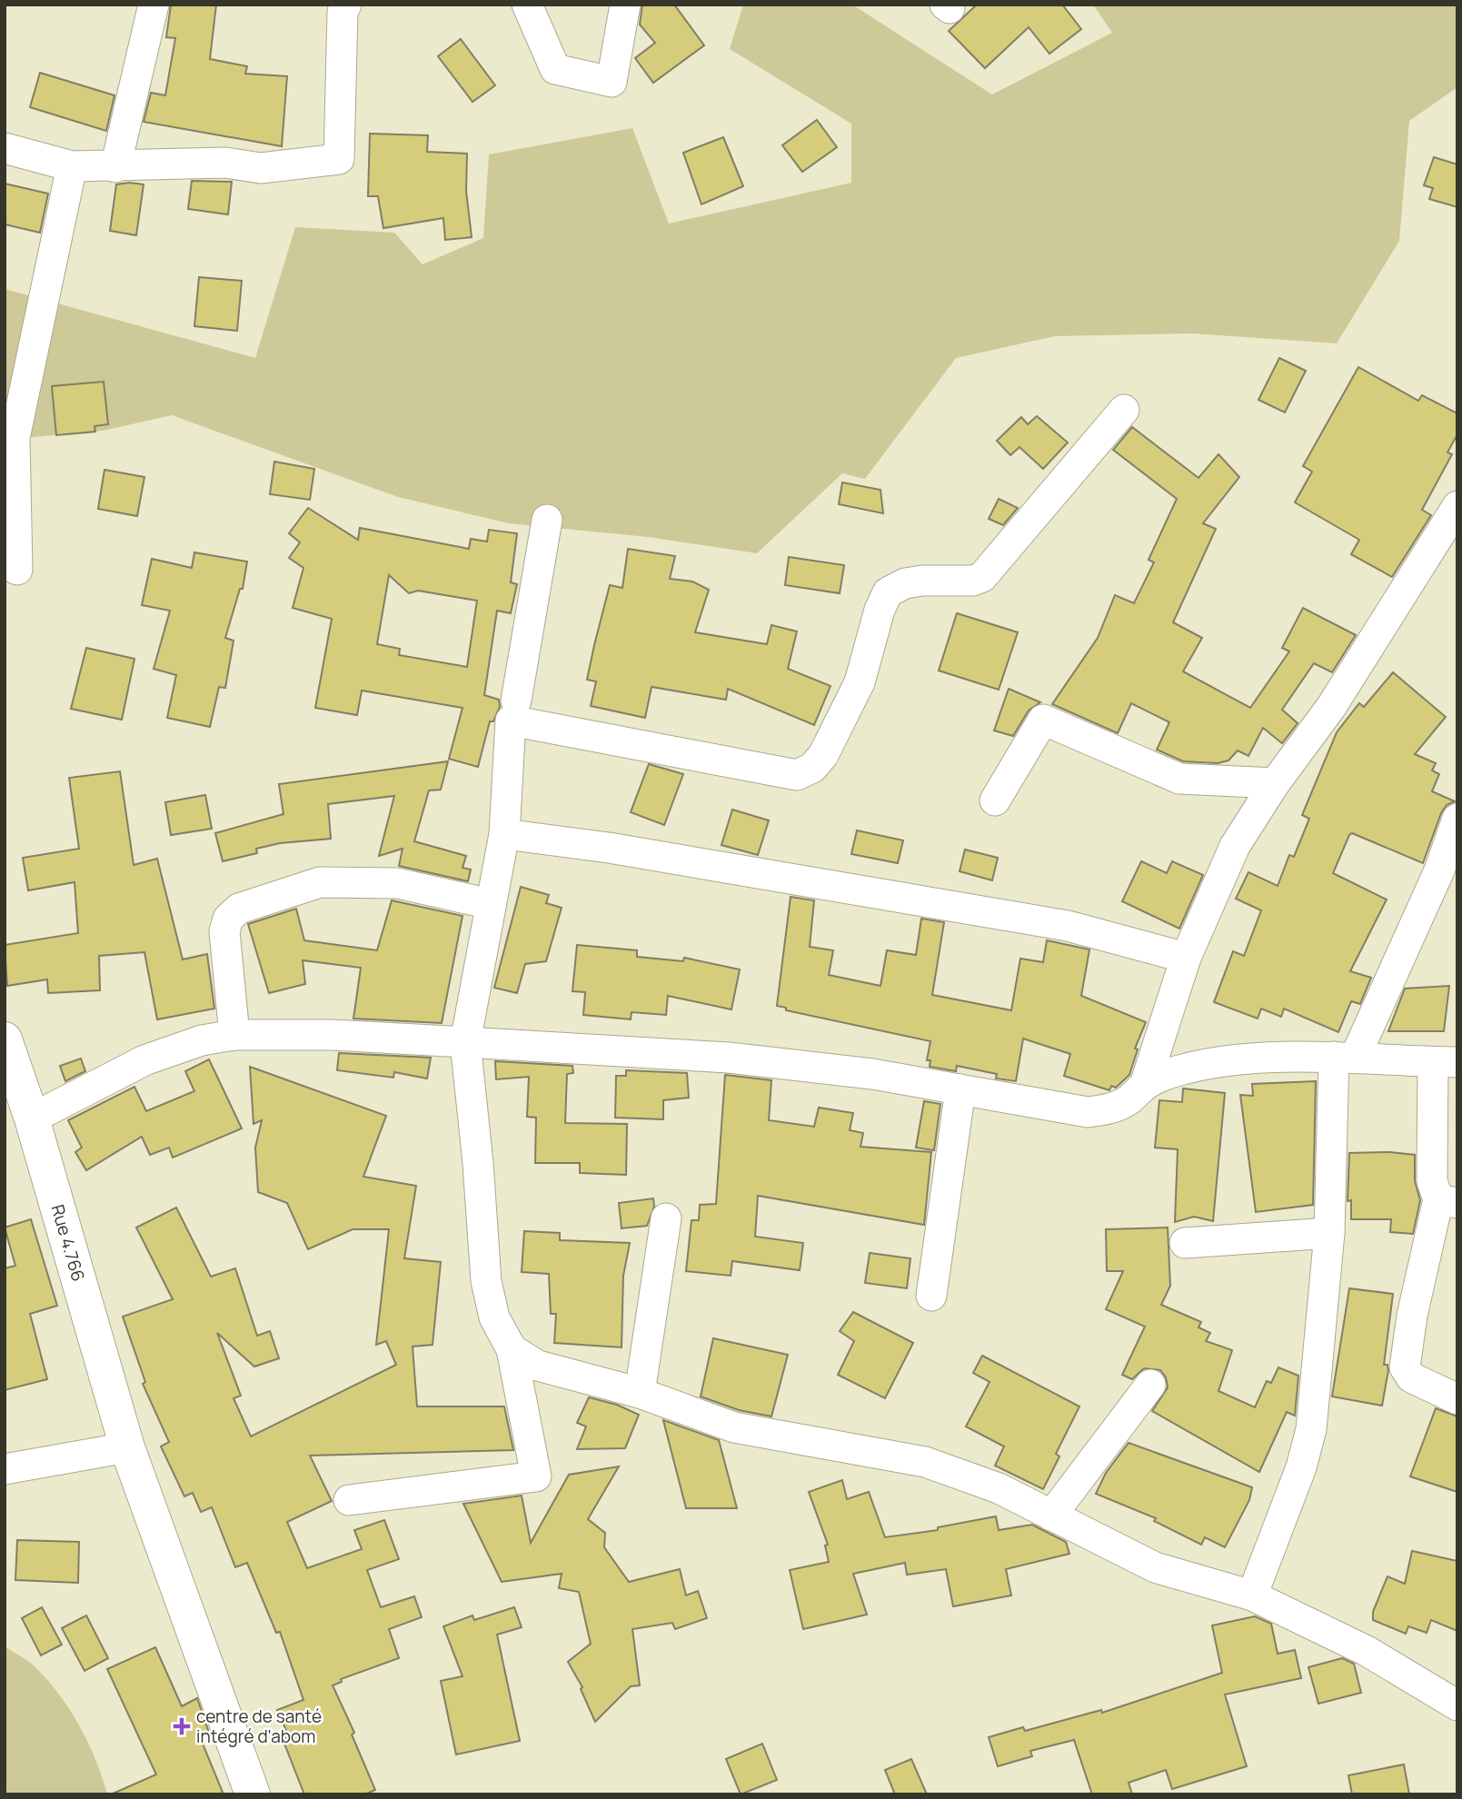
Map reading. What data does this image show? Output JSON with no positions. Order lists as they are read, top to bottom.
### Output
{
  "streets": {
    "street": ["Rue 4.766"]
  },
  "places": {
    "health": ["centre de santé intégré d'abom"]
  }
}
